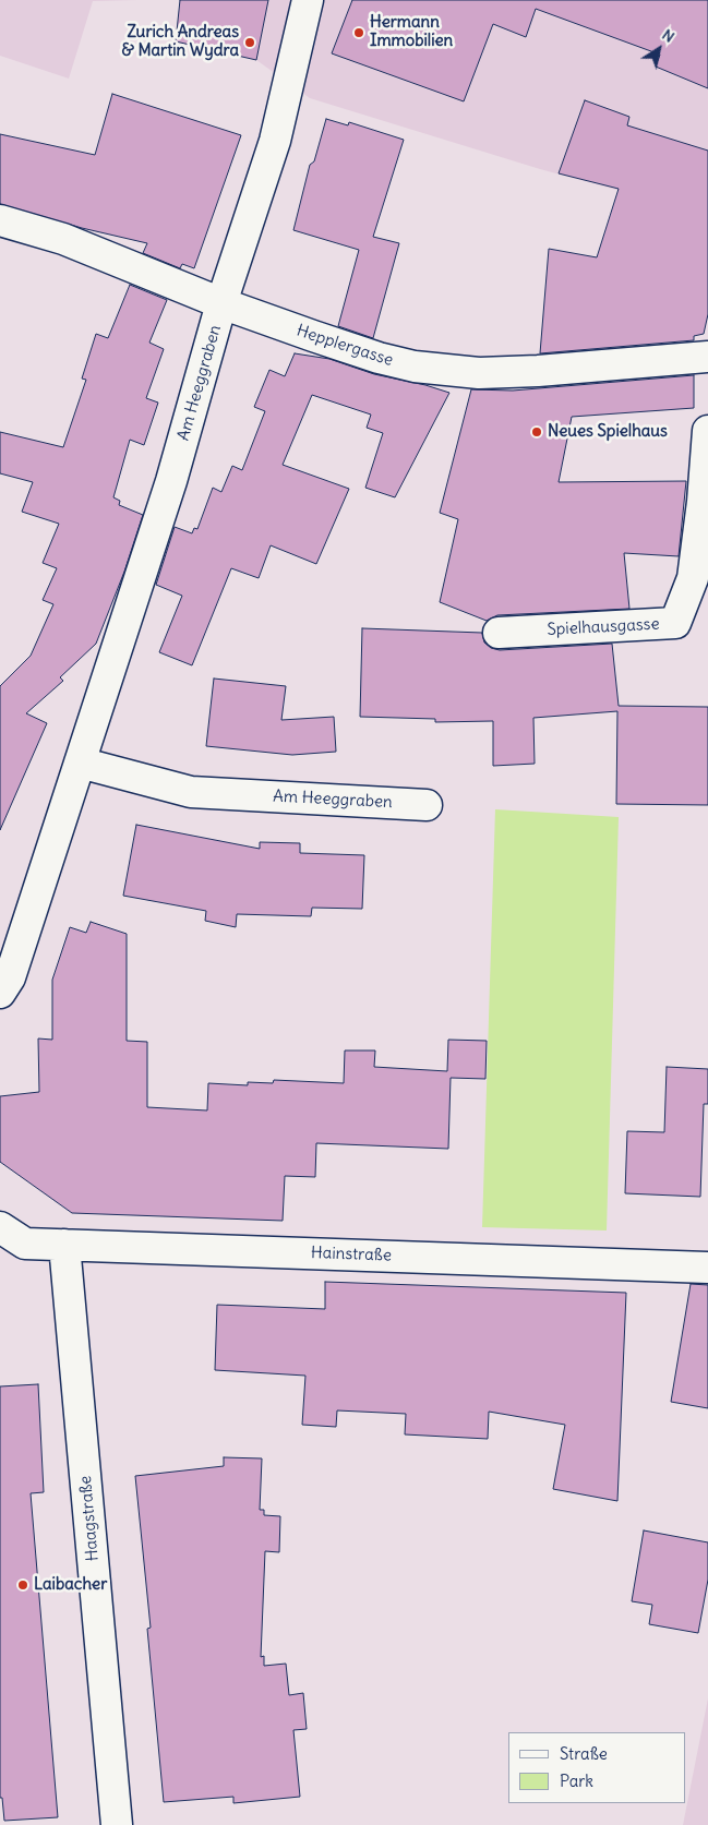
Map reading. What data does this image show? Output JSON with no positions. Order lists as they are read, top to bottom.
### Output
{
  "streets": {
    "street": [
      "Hepplergasse",
      "Am Heeggraben",
      "Spielhausgasse",
      "Hainstraße",
      "Haagstraße"
    ]
  },
  "crossings": [
    ["Hepplergasse", "Am Heeggraben"],
    ["Hainstraße", "Haagstraße"]
  ],
  "places": [
    "Hermann Immobilien",
    "Zurich Andreas & Martin Wydra",
    "Neues Spielhaus",
    "Laibacher"
  ],
  "legend": ["Straße", "Park"],
  "north": "top right"
}
